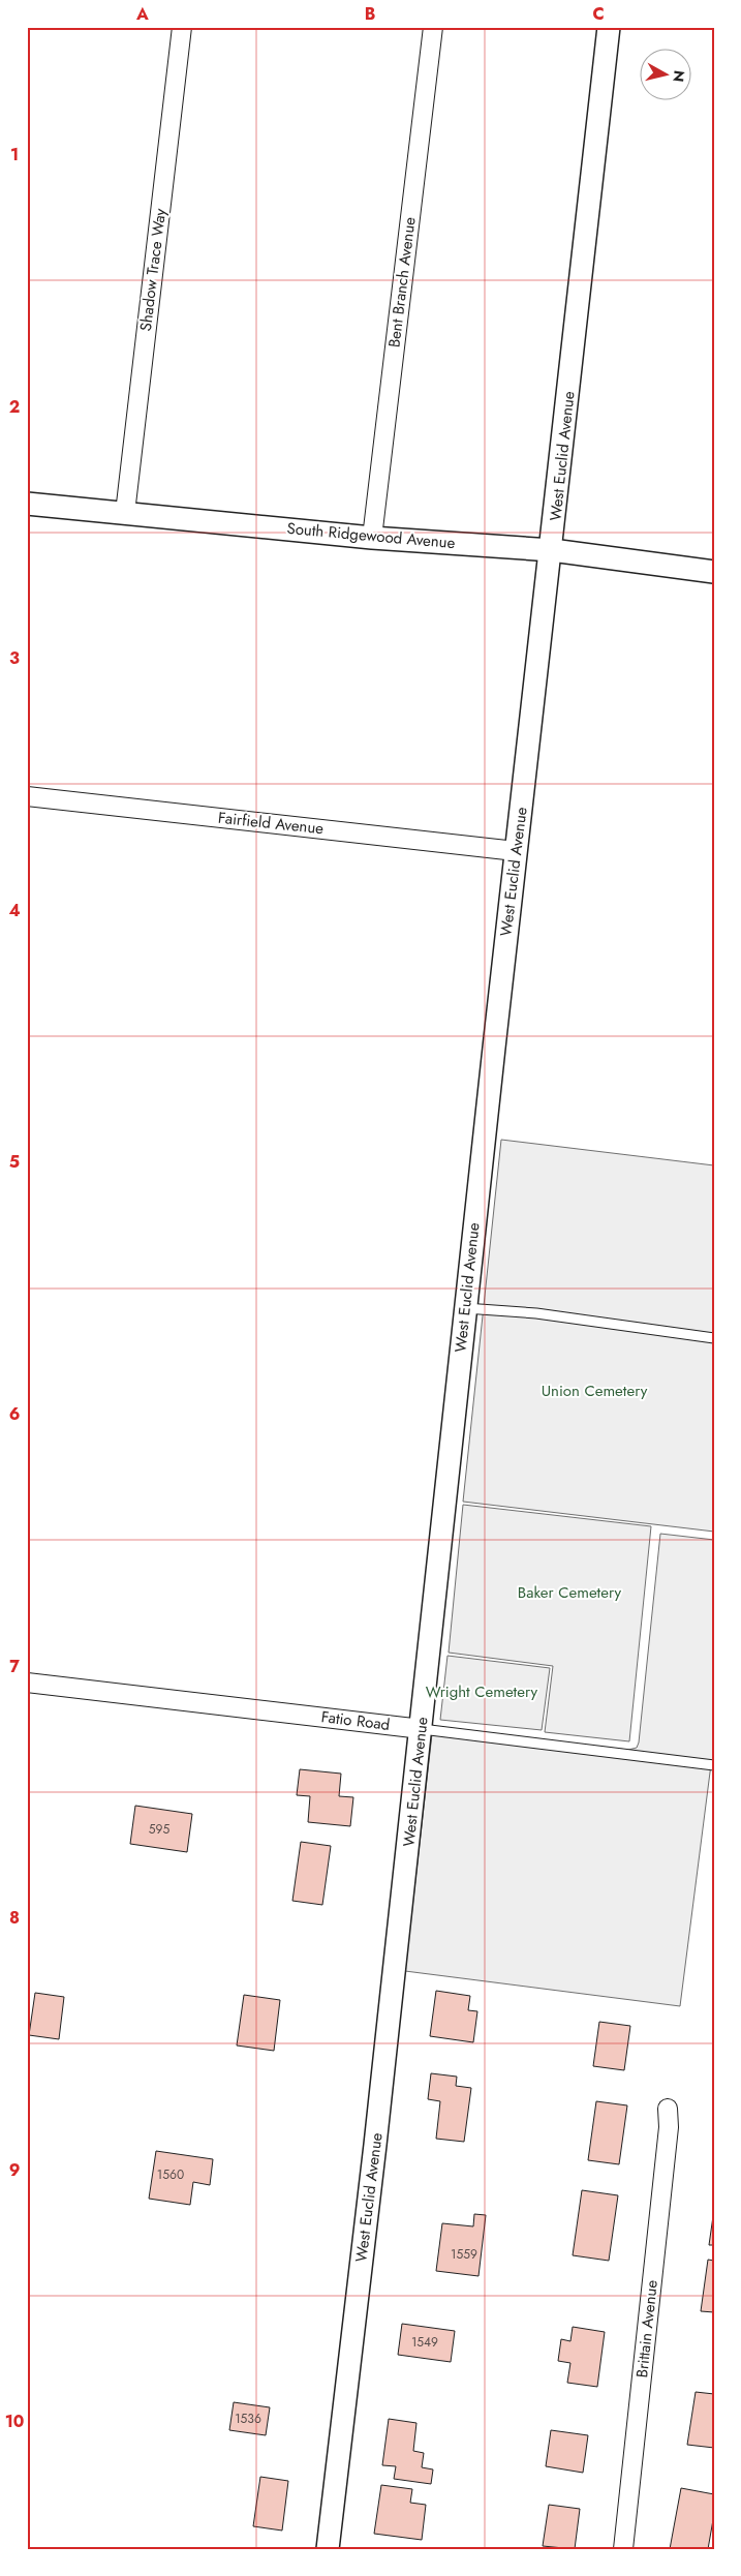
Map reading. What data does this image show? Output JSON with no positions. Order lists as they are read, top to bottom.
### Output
{
  "streets": {
    "street": [
      "Shadow Trace Way",
      "Bent Branch Avenue",
      "West Euclid Avenue",
      "South Ridgewood Avenue",
      "Fairfield Avenue",
      "Fatio Road",
      "Brittain Avenue"
    ]
  },
  "crossings": [
    ["Shadow Trace Way", "South Ridgewood Avenue"],
    ["Bent Branch Avenue", "South Ridgewood Avenue"],
    ["West Euclid Avenue", "South Ridgewood Avenue"],
    ["West Euclid Avenue", "Fairfield Avenue"],
    ["West Euclid Avenue", "Fatio Road"]
  ],
  "parks": ["Union Cemetery", "Baker Cemetery", "Wright Cemetery"],
  "house_numbers": [
    "595",
    "1560",
    "1559",
    "1549",
    "1536"
  ],
  "north": "right",
  "grid": {
    "columns": ["A", "B", "C"],
    "rows": [
      "1",
      "2",
      "3",
      "4",
      "5",
      "6",
      "7",
      "8",
      "9",
      "10"
    ]
  }
}
